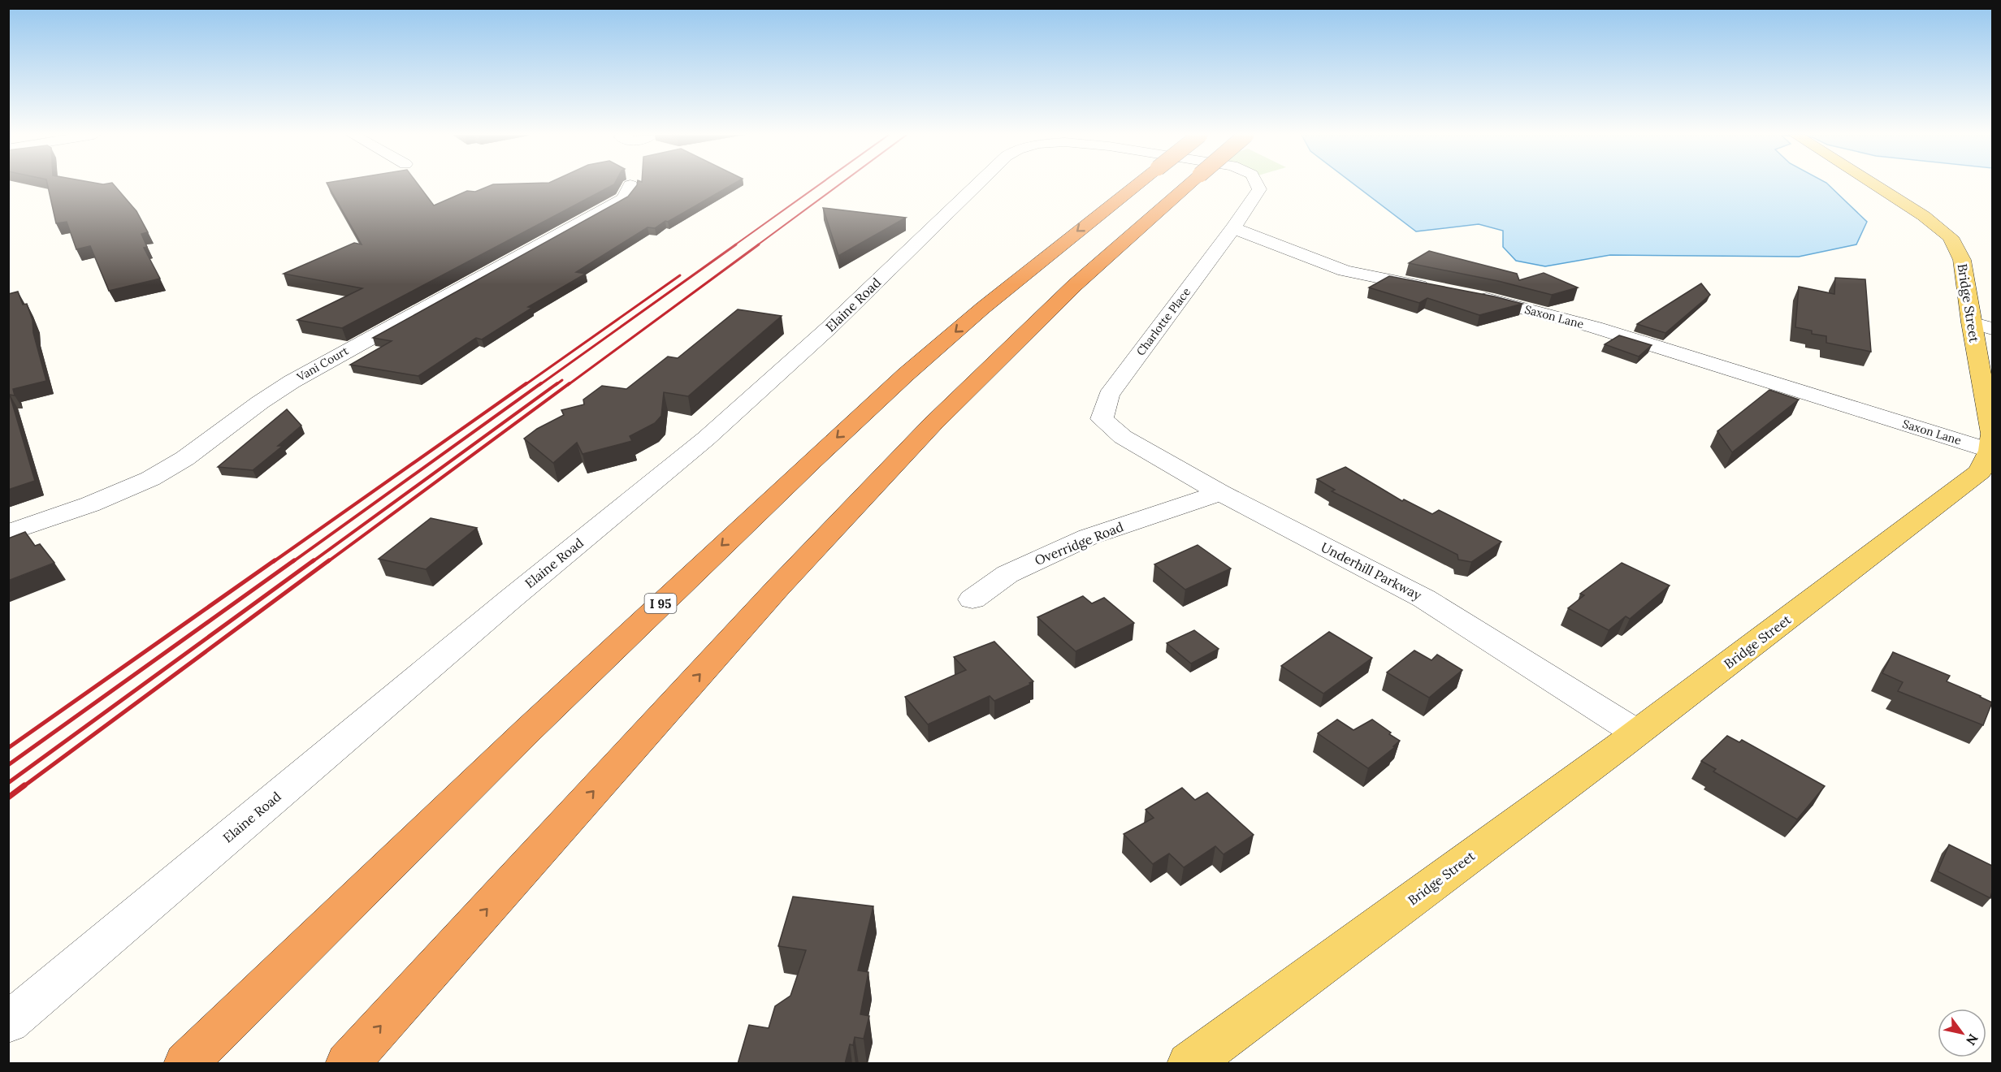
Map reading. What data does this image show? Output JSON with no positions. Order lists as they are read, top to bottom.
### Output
{
  "streets": {
    "highway": ["I 95"],
    "main road": ["Bridge Street"],
    "street": [
      "Elaine Road",
      "Saxon Lane",
      "Charlotte Place",
      "Vani Court",
      "Overridge Road",
      "Underhill Parkway"
    ]
  },
  "crossings": [
    ["Bridge Street", "Saxon Lane"],
    ["Bridge Street", "Underhill Parkway"],
    ["Elaine Road", "Charlotte Place"],
    ["Charlotte Place", "Underhill Parkway"],
    ["Overridge Road", "Underhill Parkway"]
  ],
  "north": "bottom right"
}
